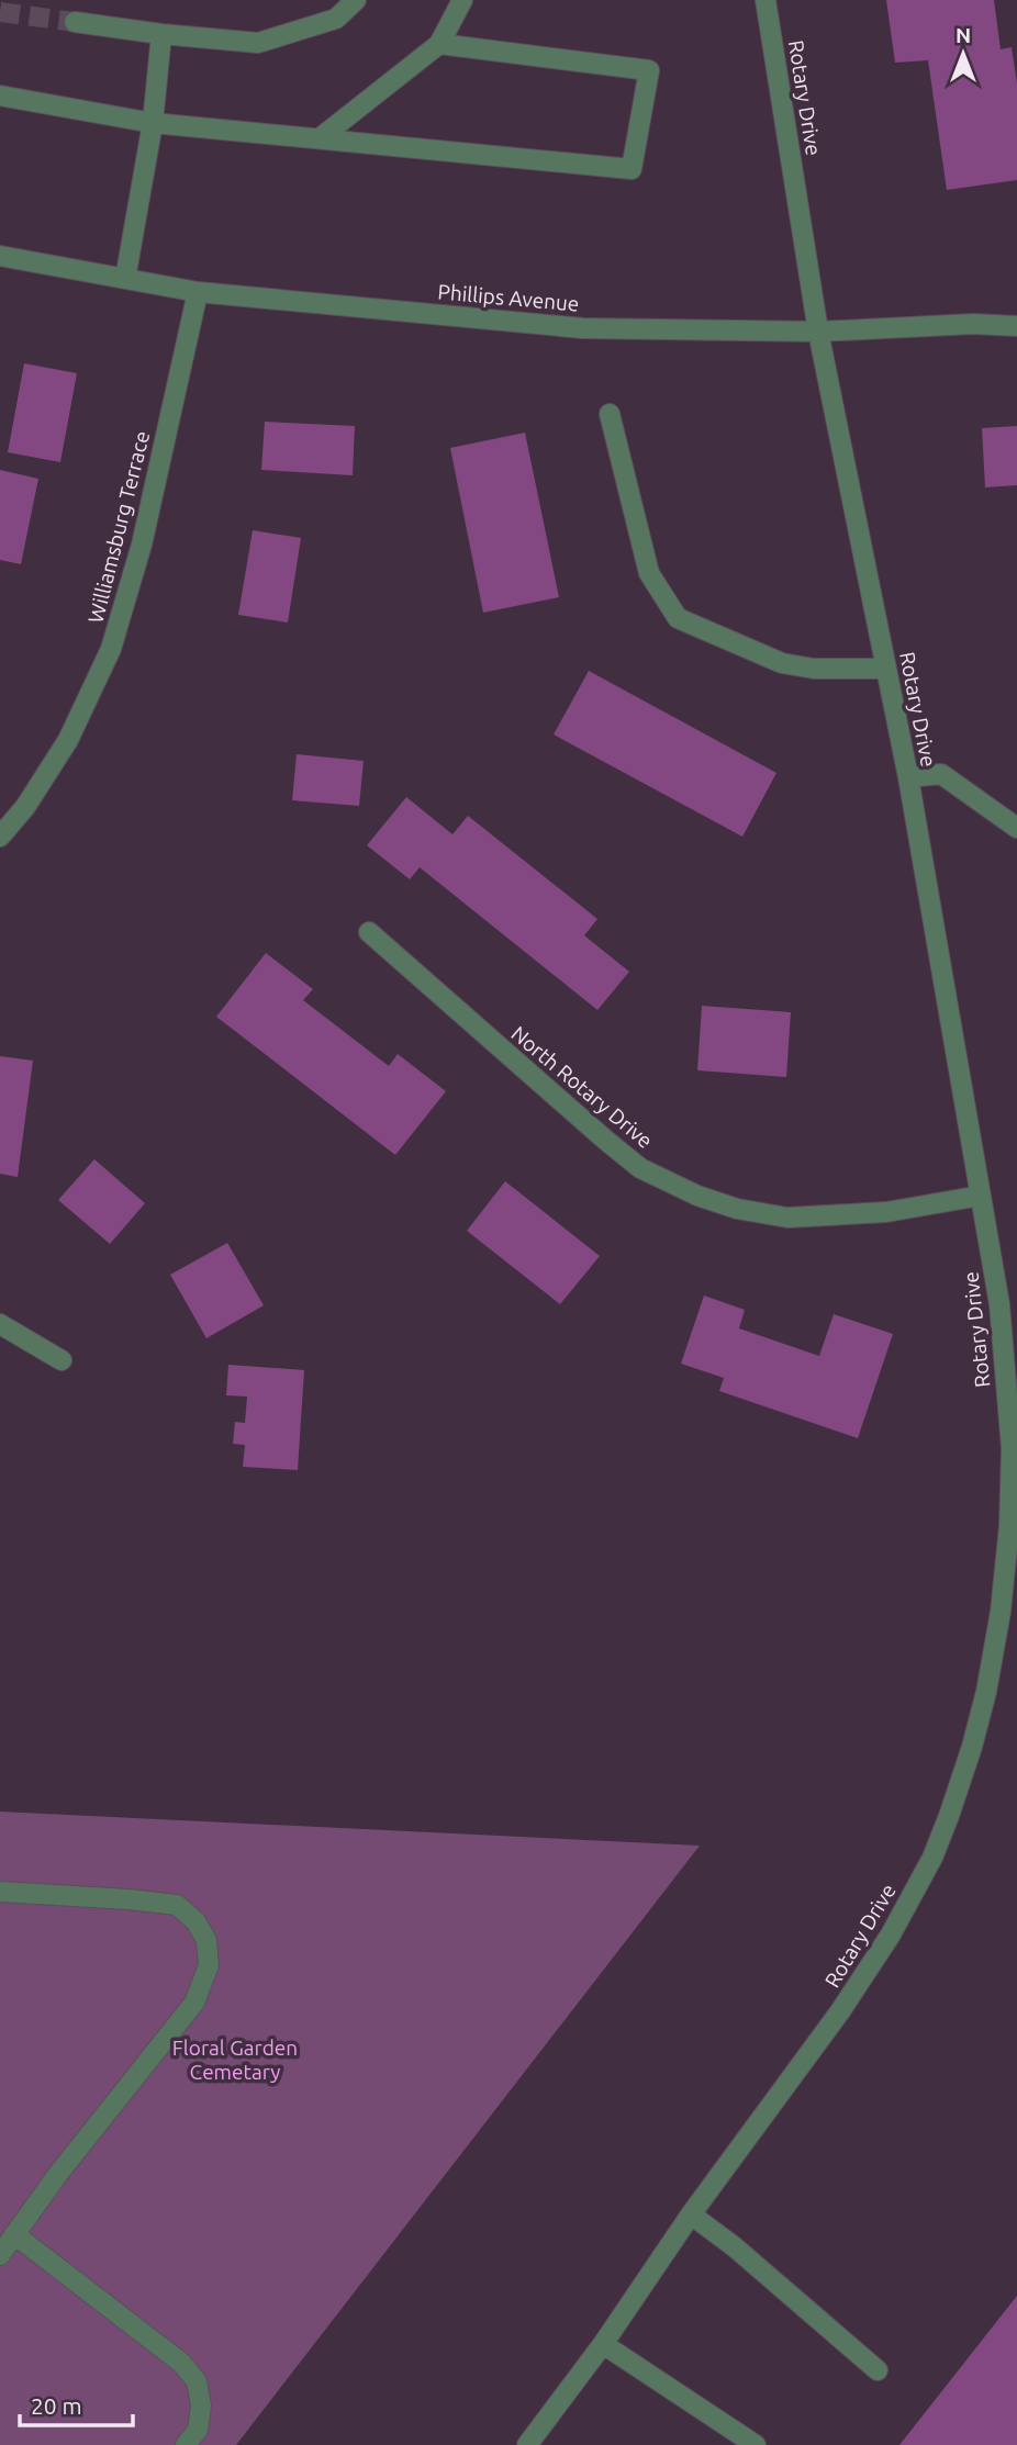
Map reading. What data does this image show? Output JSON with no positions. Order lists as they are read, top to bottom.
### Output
{
  "streets": {
    "street": [
      "Rotary Drive",
      "Phillips Avenue",
      "Williamsburg Terrace",
      "North Rotary Drive"
    ]
  },
  "crossings": [
    ["Rotary Drive", "Phillips Avenue"],
    ["Rotary Drive", "North Rotary Drive"],
    ["Phillips Avenue", "Williamsburg Terrace"]
  ],
  "parks": ["Floral Garden Cemetary"],
  "scale_bar": "20 m",
  "north": "top"
}
